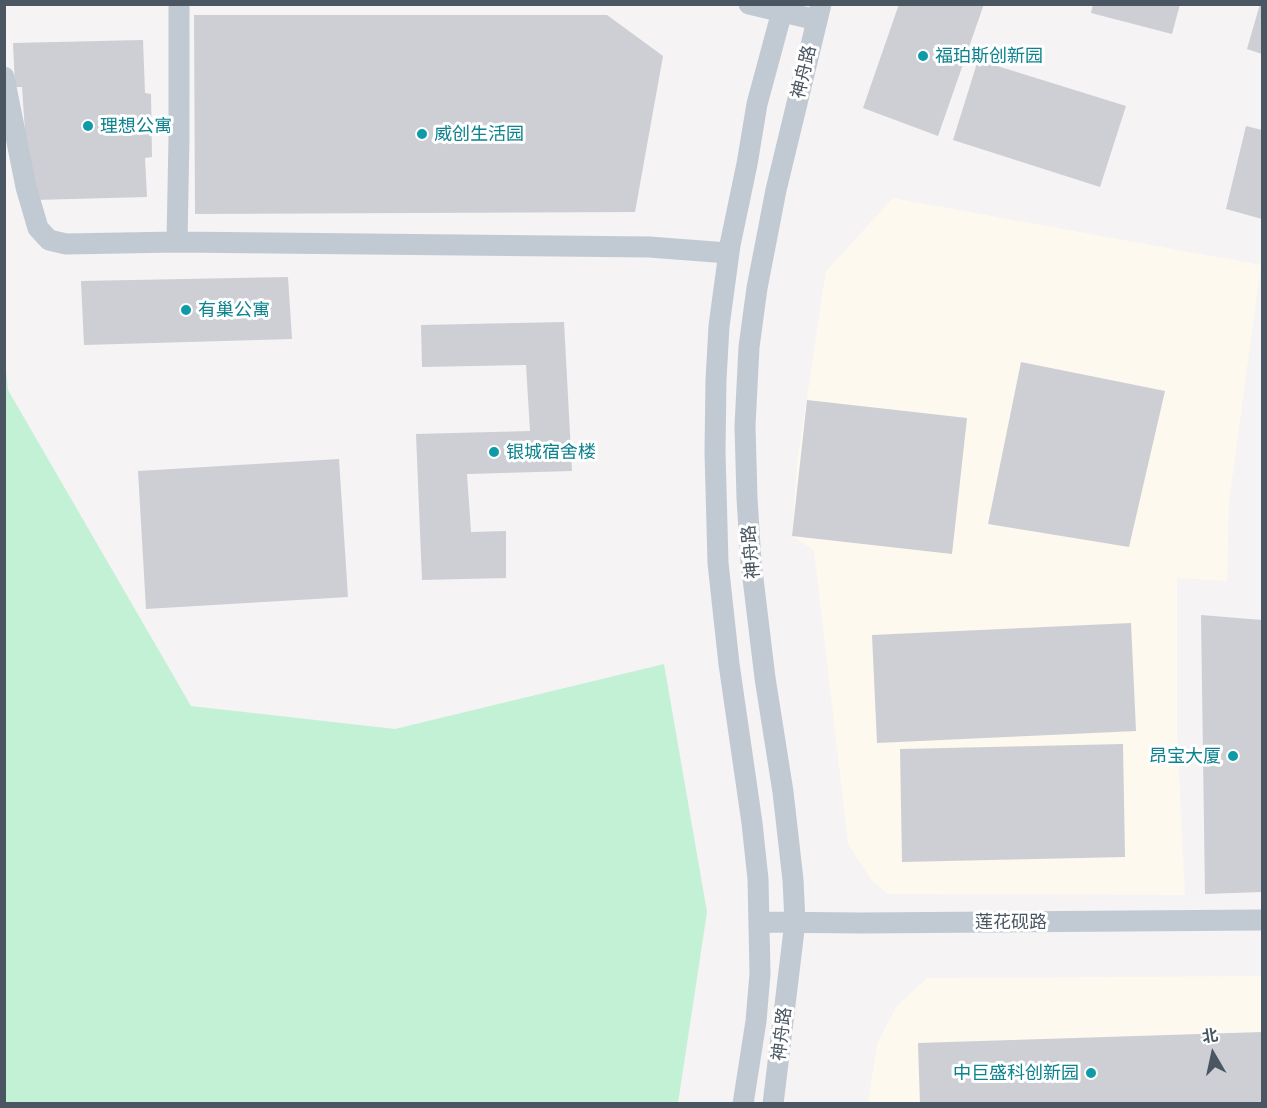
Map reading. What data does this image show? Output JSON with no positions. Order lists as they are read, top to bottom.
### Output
{
  "streets": {
    "street": ["神舟路", "莲花砚路"]
  },
  "crossings": [
    ["神舟路", "莲花砚路"]
  ],
  "places": [
    "福珀斯创新园",
    "理想公寓",
    "威创生活园",
    "有巢公寓",
    "银城宿舍楼",
    "昂宝大厦",
    "中巨盛科创新园"
  ],
  "north": "top"
}
